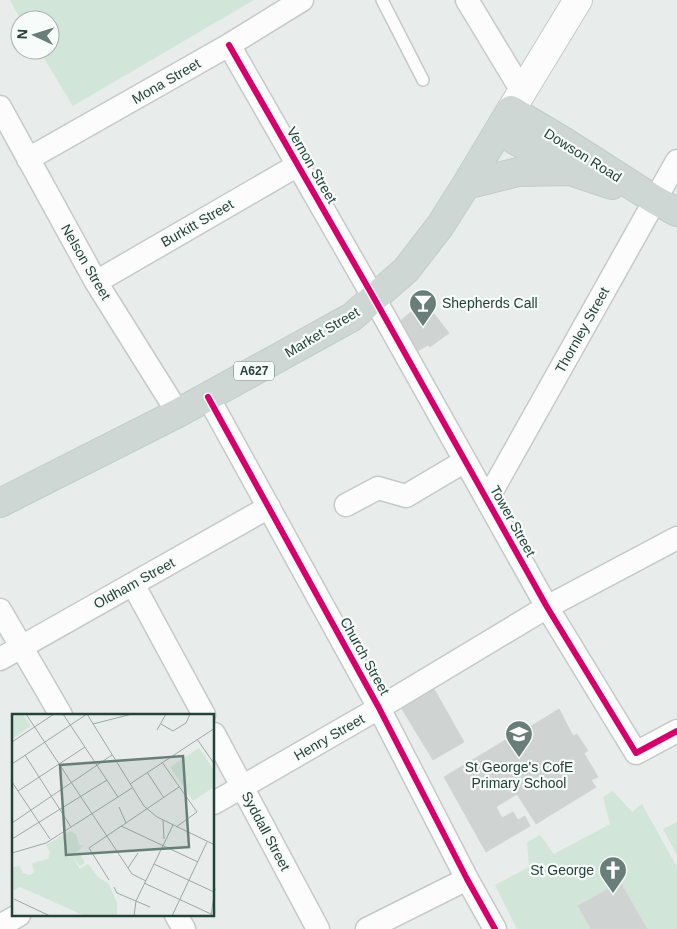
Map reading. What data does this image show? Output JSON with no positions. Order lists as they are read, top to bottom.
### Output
{
  "streets": {
    "main road": ["Dowson Road", "Market Street", "A627"],
    "street": [
      "Mona Street",
      "Vernon Street",
      "Burkitt Street",
      "Nelson Street",
      "Thornley Street",
      "Tower Street",
      "Oldham Street",
      "Church Street",
      "Henry Street",
      "Syddall Street"
    ]
  },
  "crossings": [
    ["Mona Street", "Vernon Street"],
    ["Mona Street", "Nelson Street"],
    ["Dowson Road", "Thornley Street"],
    ["Dowson Road", "Market Street"],
    ["Vernon Street", "Burkitt Street"],
    ["Vernon Street", "Market Street"],
    ["Vernon Street", "Tower Street"],
    ["Burkitt Street", "Nelson Street"],
    ["Nelson Street", "Market Street"],
    ["Thornley Street", "Tower Street"],
    ["Market Street", "Tower Street"],
    ["Market Street", "Church Street"],
    ["Tower Street", "Henry Street"],
    ["Oldham Street", "Church Street"],
    ["Church Street", "Henry Street"],
    ["Henry Street", "Syddall Street"]
  ],
  "places": {
    "bar": ["Shepherds Call"],
    "school or university": ["St George's CofE Primary School"],
    "church": ["St George"]
  },
  "north": "left"
}
